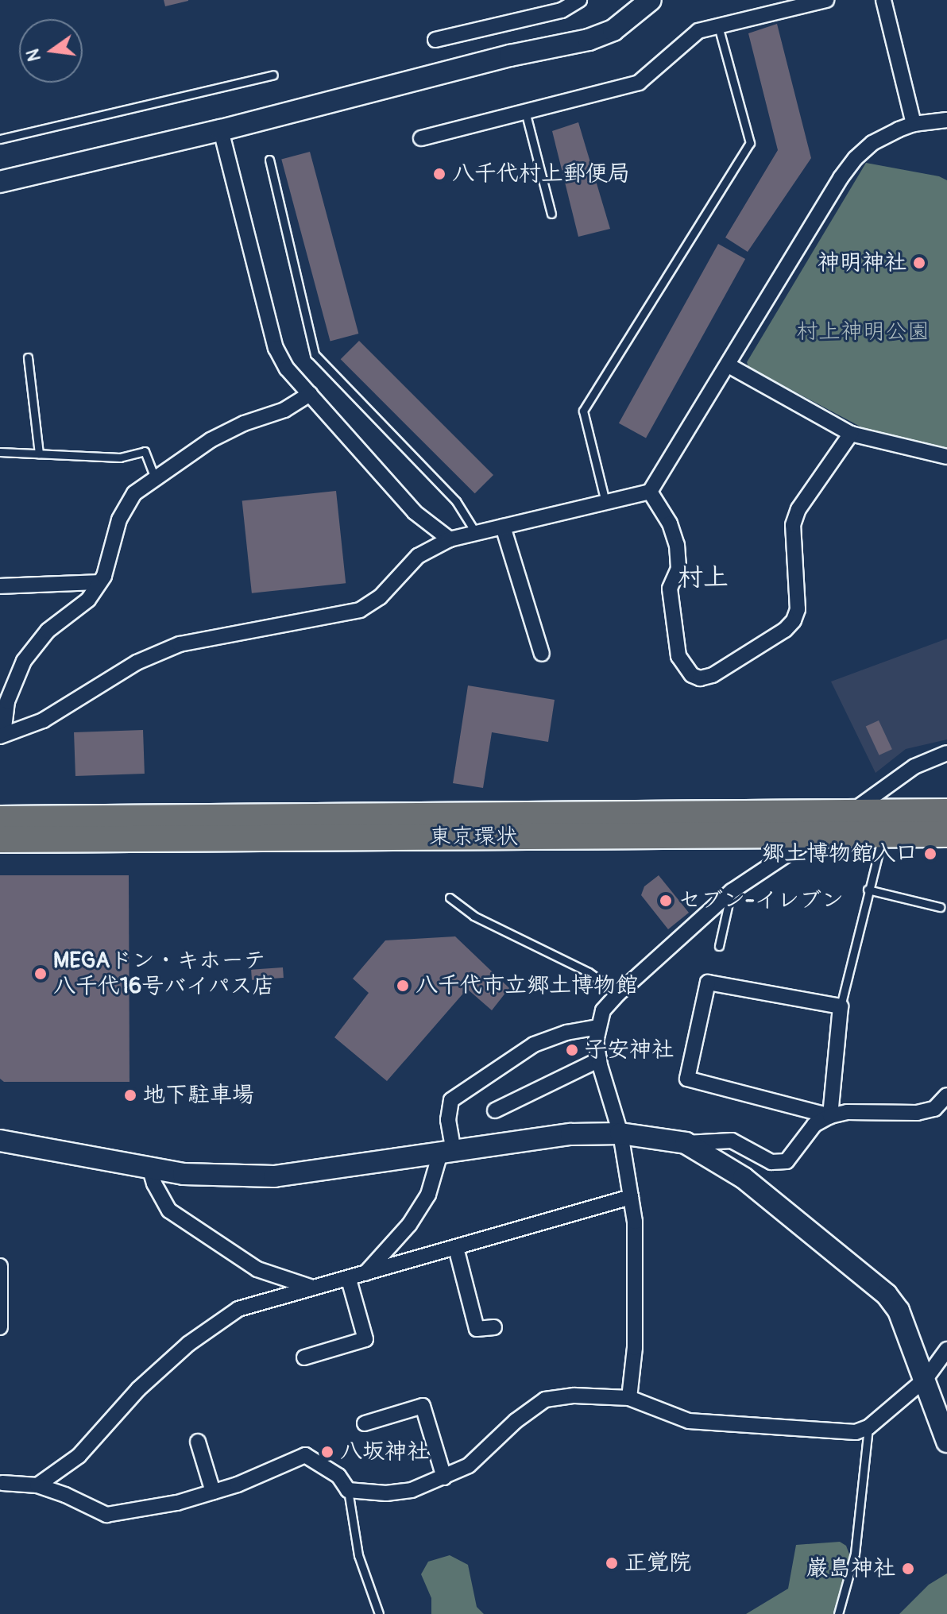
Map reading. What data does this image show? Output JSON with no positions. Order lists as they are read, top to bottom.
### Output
{
  "streets": {
    "highway": ["東京環状"]
  },
  "districts": ["村上"],
  "parks": ["村上神明公園"],
  "places": [
    "八千代村上郵便局",
    "神明神社",
    "郷土博物館入口",
    "セブン-イレブン",
    "MEGAドン・キホーテ 八千代16号バイパス店",
    "八千代市立郷土博物館",
    "子安神社",
    "地下駐車場",
    "八坂神社",
    "正覚院",
    "巌島神社"
  ],
  "north": "left"
}
